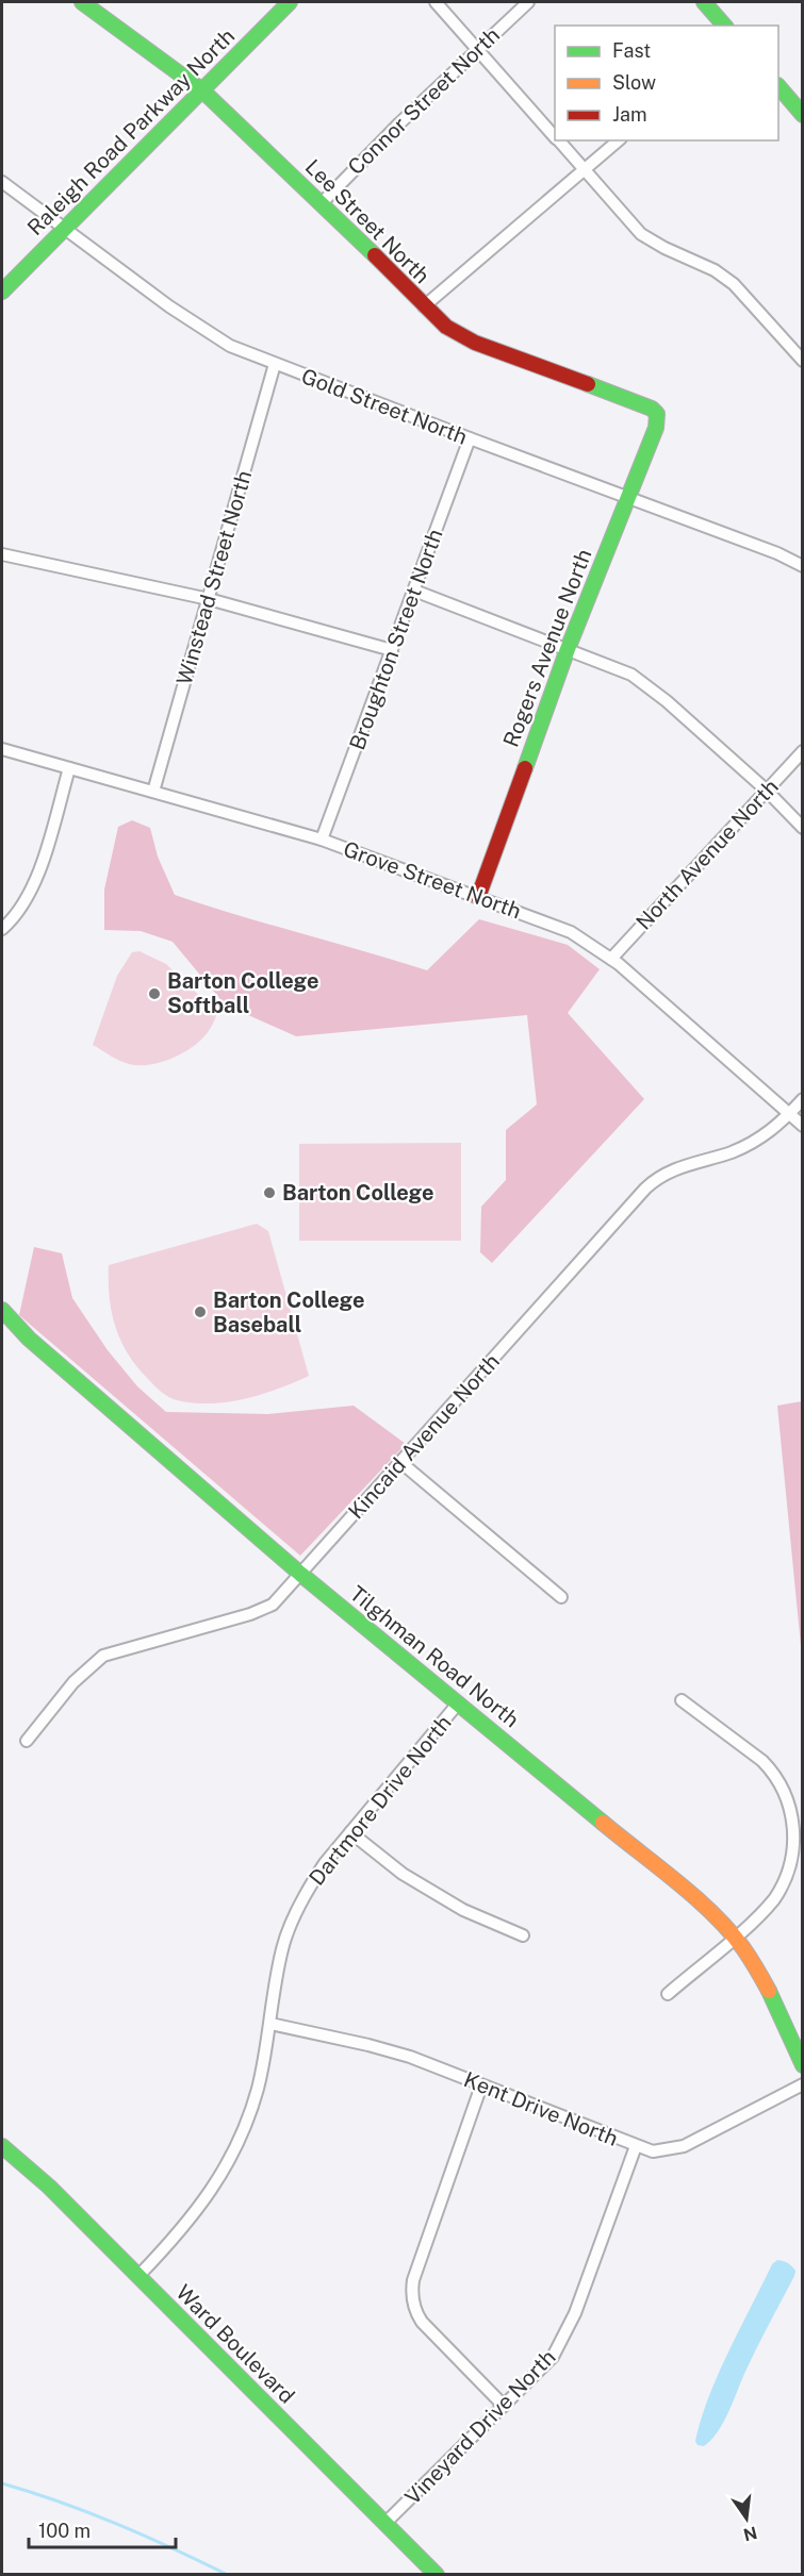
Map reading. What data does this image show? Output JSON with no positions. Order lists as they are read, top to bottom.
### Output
{
  "streets": {
    "street": [
      "Connor Street North",
      "Raleigh Road Parkway North",
      "Lee Street North",
      "Gold Street North",
      "Winstead Street North",
      "Broughton Street North",
      "Rogers Avenue North",
      "North Avenue North",
      "Grove Street North",
      "Kincaid Avenue North",
      "Tilghman Road North",
      "Dartmore Drive North",
      "Kent Drive North",
      "Ward Boulevard",
      "Vineyard Drive North"
    ]
  },
  "crossings": [
    ["Connor Street North", "Lee Street North"],
    ["Raleigh Road Parkway North", "Lee Street North"],
    ["Raleigh Road Parkway North", "Gold Street North"],
    ["Lee Street North", "Rogers Avenue North"],
    ["Gold Street North", "Winstead Street North"],
    ["Gold Street North", "Broughton Street North"],
    ["Gold Street North", "Rogers Avenue North"],
    ["Winstead Street North", "Grove Street North"],
    ["Broughton Street North", "Grove Street North"],
    ["Rogers Avenue North", "Grove Street North"],
    ["North Avenue North", "Grove Street North"],
    ["Grove Street North", "Kincaid Avenue North"],
    ["Kincaid Avenue North", "Tilghman Road North"],
    ["Tilghman Road North", "Dartmore Drive North"],
    ["Dartmore Drive North", "Kent Drive North"],
    ["Dartmore Drive North", "Ward Boulevard"],
    ["Kent Drive North", "Vineyard Drive North"],
    ["Ward Boulevard", "Vineyard Drive North"]
  ],
  "places": ["Barton College Softball", "Barton College", "Barton College Baseball"],
  "legend": ["Fast", "Slow", "Jam"],
  "scale_bar": "100 m",
  "north": "bottom"
}
